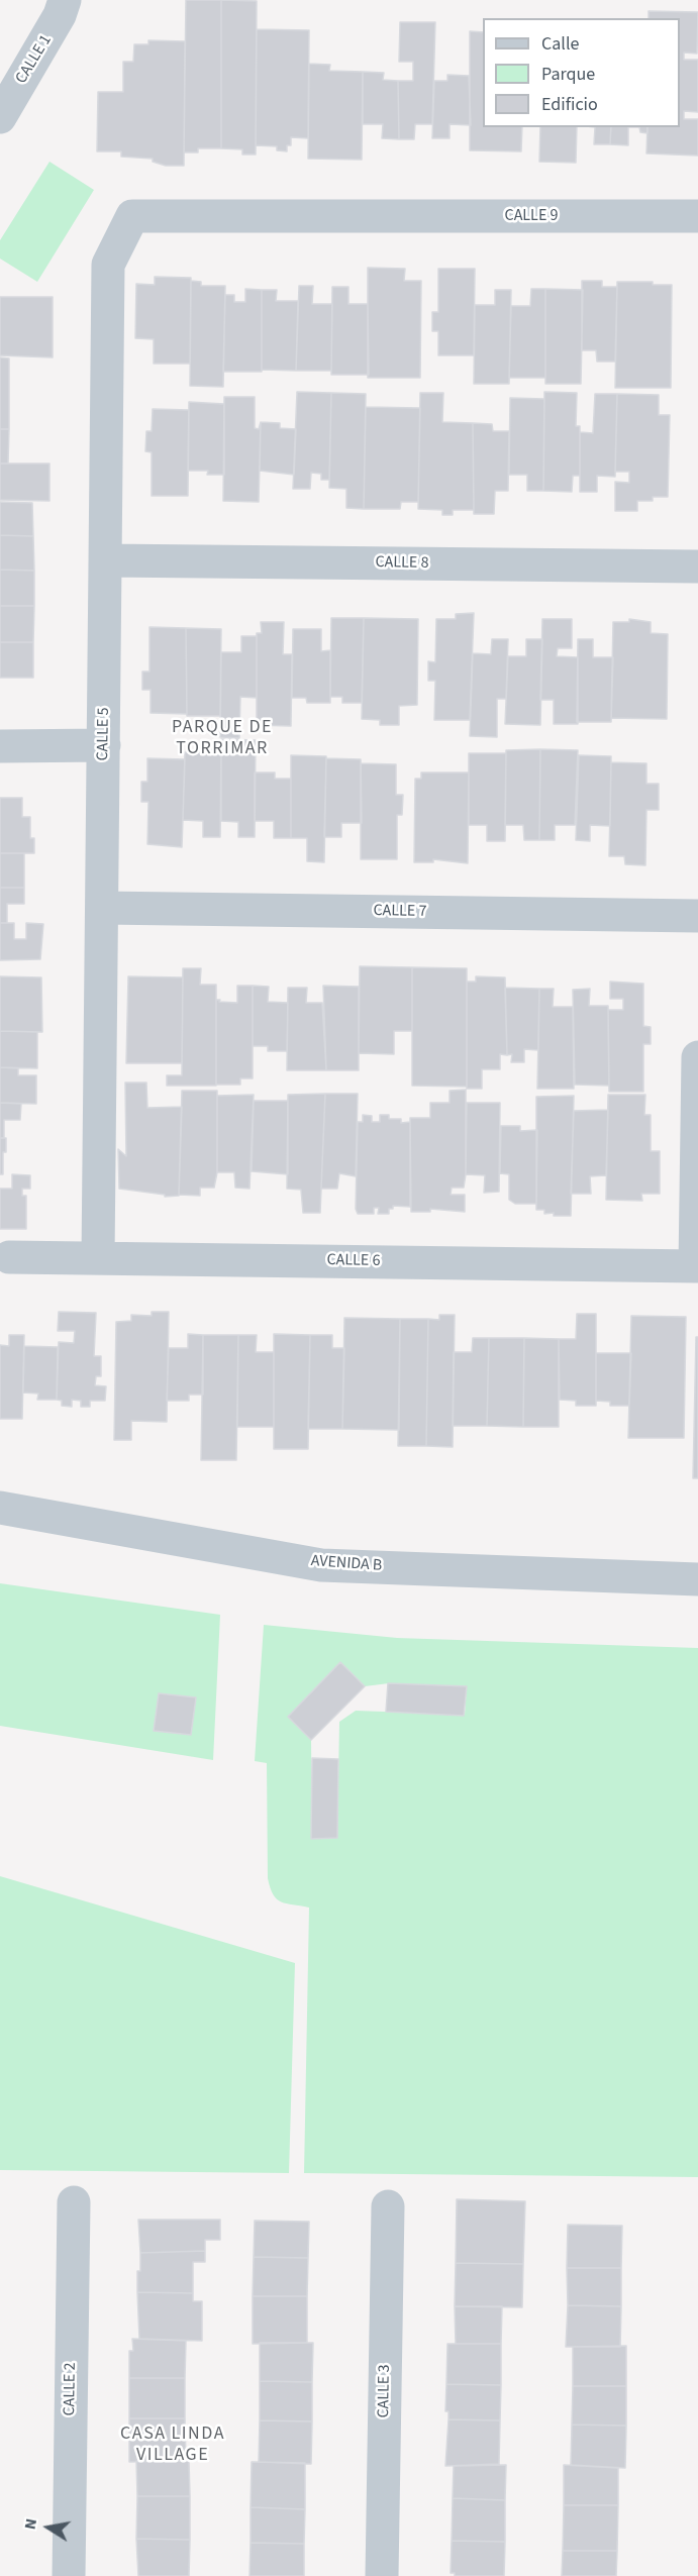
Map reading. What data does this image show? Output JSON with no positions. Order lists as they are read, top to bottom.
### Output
{
  "streets": {
    "street": [
      "CALLE 1",
      "CALLE 9",
      "CALLE 8",
      "CALLE 5",
      "CALLE 7",
      "CALLE 6",
      "AVENIDA B",
      "CALLE 2",
      "CALLE 3"
    ]
  },
  "crossings": [
    ["CALLE 9", "CALLE 5"],
    ["CALLE 8", "CALLE 5"],
    ["CALLE 5", "CALLE 7"],
    ["CALLE 5", "CALLE 6"]
  ],
  "districts": ["PARQUE DE TORRIMAR", "CASA LINDA VILLAGE"],
  "legend": ["Calle", "Parque", "Edificio"],
  "north": "left"
}
